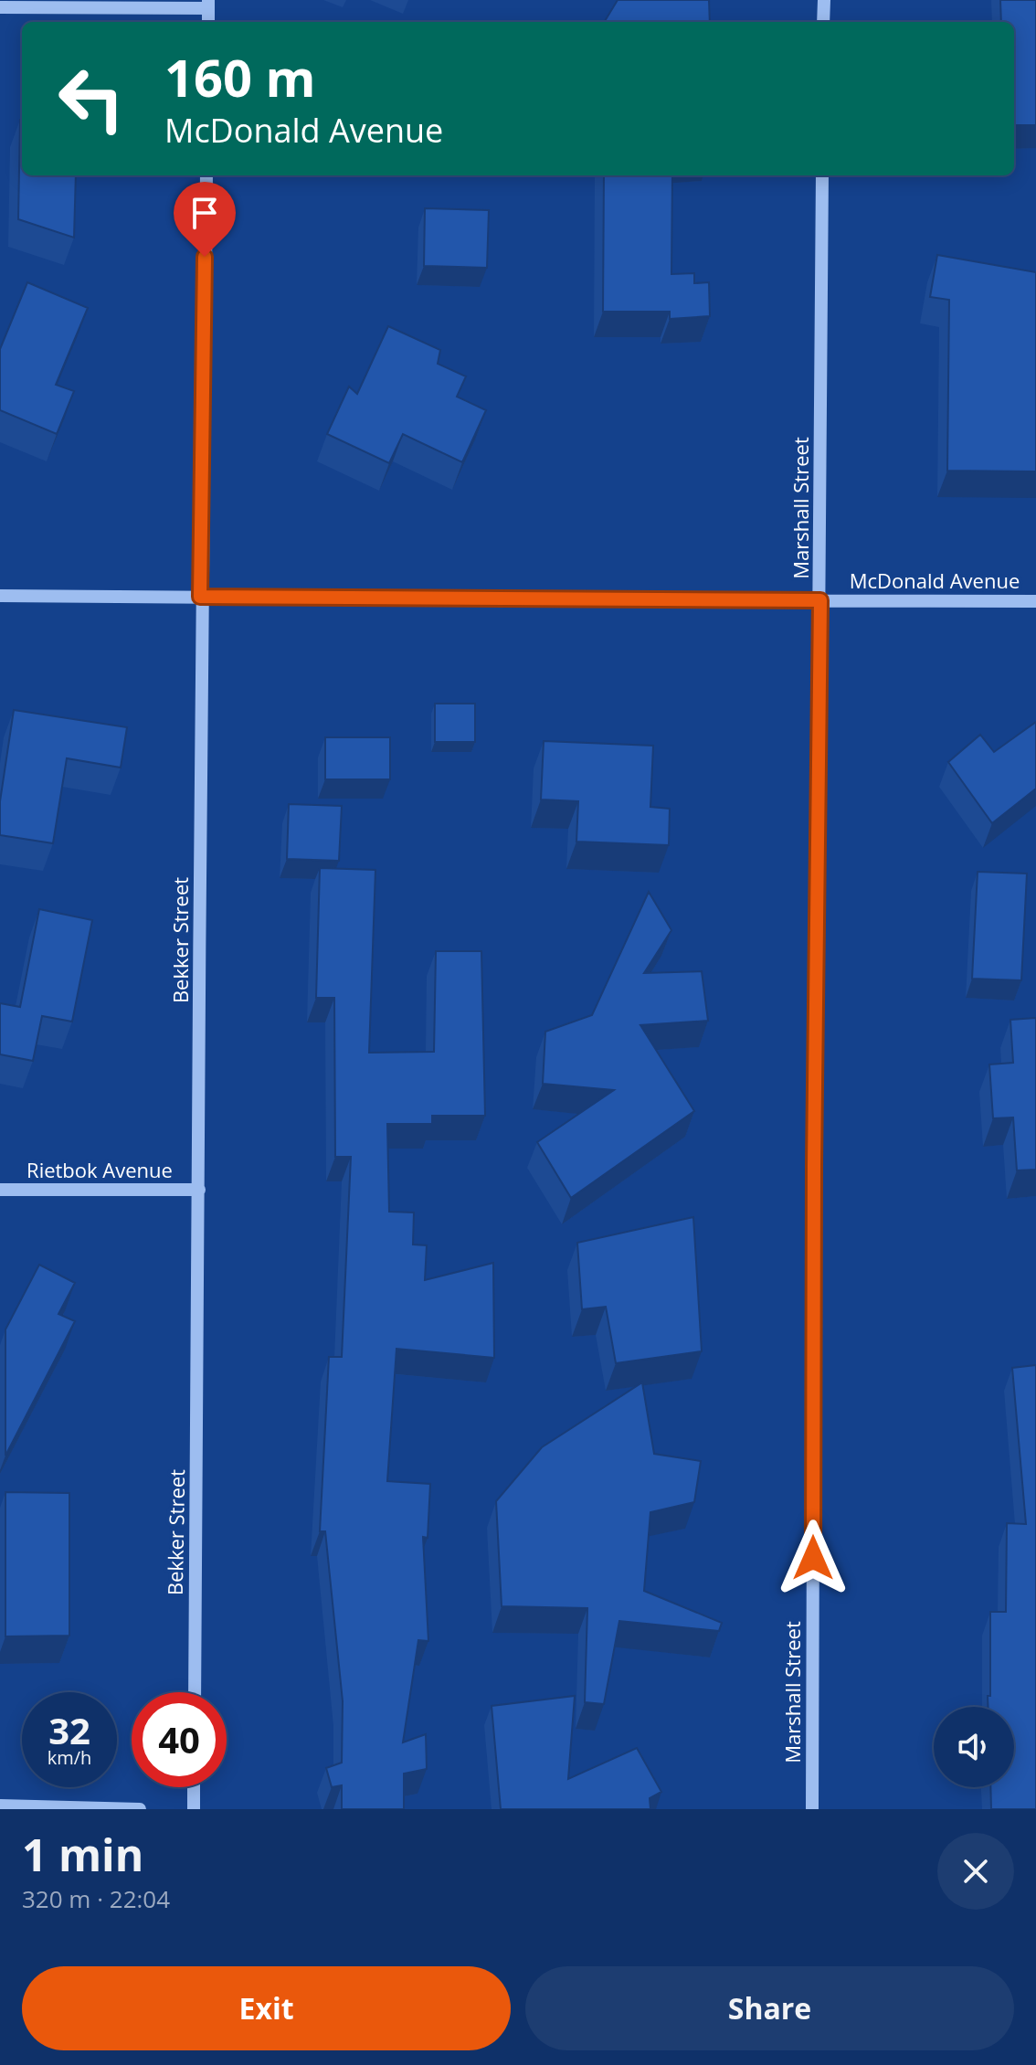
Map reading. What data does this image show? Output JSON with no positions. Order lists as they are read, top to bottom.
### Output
{
  "streets": {
    "street": [
      "Marshall Street",
      "McDonald Avenue",
      "Bekker Street",
      "Rietbok Avenue"
    ]
  },
  "crossings": [
    ["Marshall Street", "McDonald Avenue"],
    ["McDonald Avenue", "Bekker Street"],
    ["Bekker Street", "Rietbok Avenue"]
  ],
  "page": {
    "turn": ["160 m", "McDonald Avenue"],
    "speed": "32 km/h",
    "limit": "40",
    "heading": ["1 min", "320 m · 22:04"],
    "buttons": ["Exit", "Share"]
  }
}
